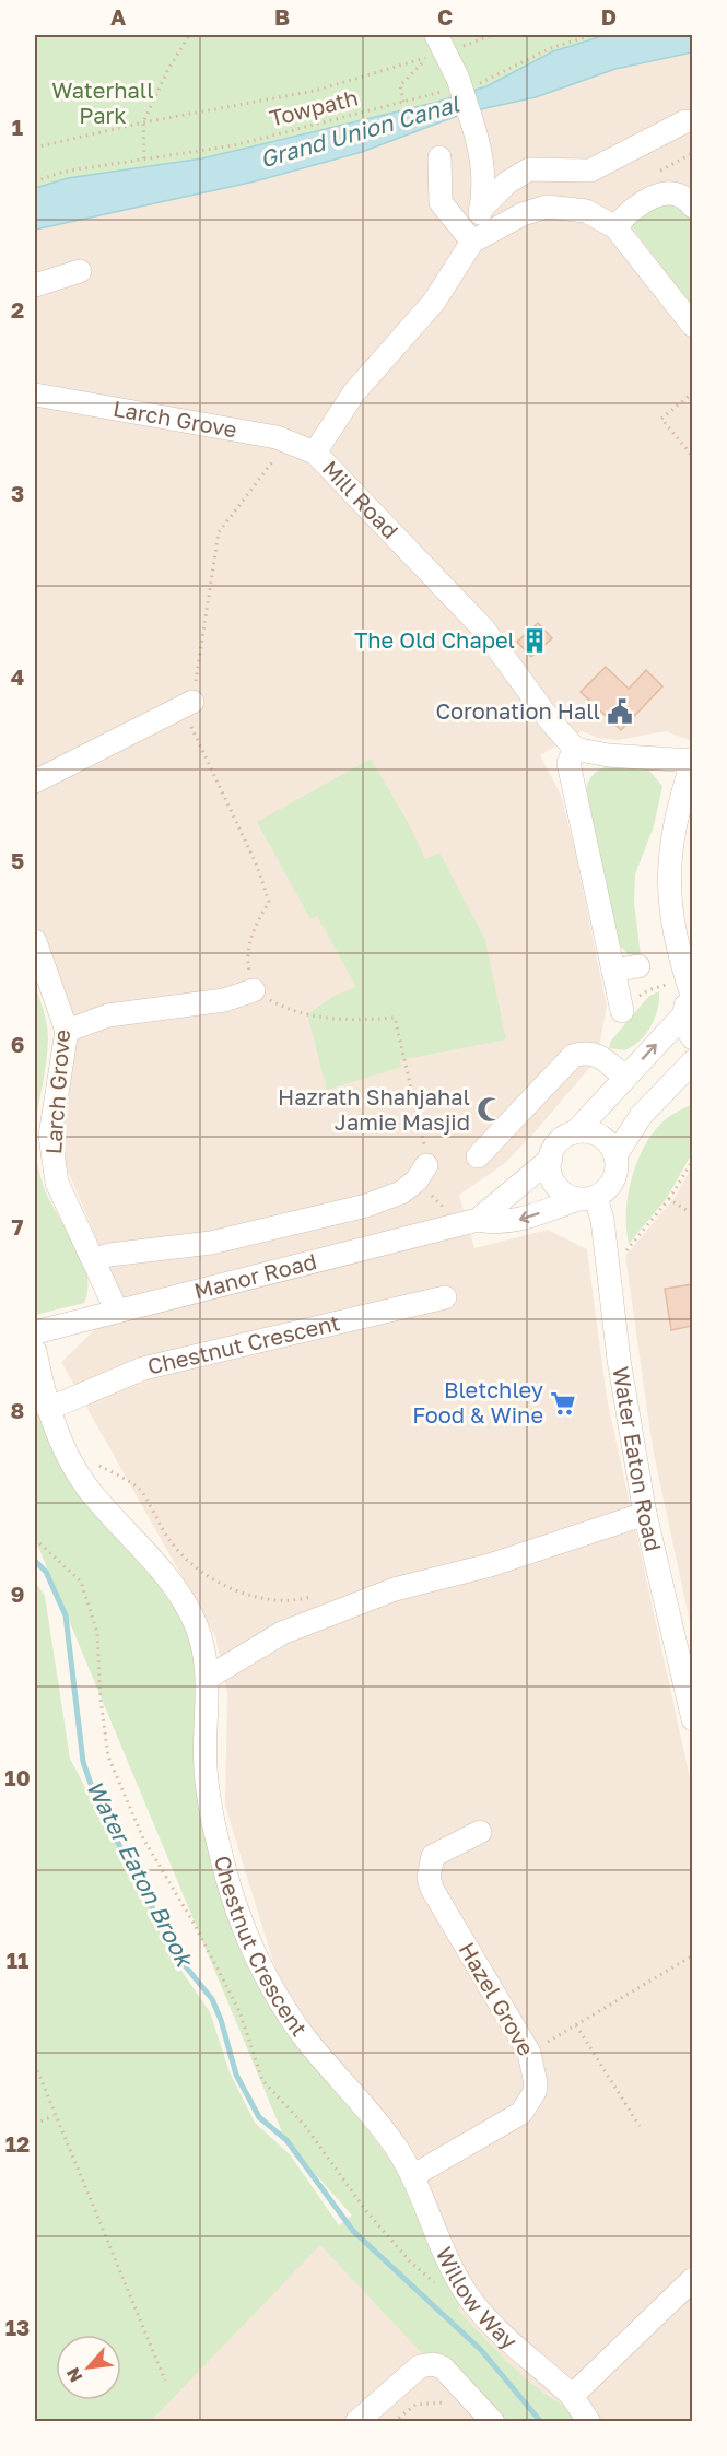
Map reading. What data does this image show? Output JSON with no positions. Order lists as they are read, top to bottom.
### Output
{
  "streets": {
    "street": [
      "Larch Grove",
      "Mill Road",
      "Manor Road",
      "Chestnut Crescent",
      "Water Eaton Road",
      "Hazel Grove",
      "Willow Way"
    ],
    "path": ["Towpath"]
  },
  "crossings": [
    ["Larch Grove", "Mill Road"],
    ["Larch Grove", "Manor Road"],
    ["Manor Road", "Water Eaton Road"],
    ["Chestnut Crescent", "Hazel Grove"],
    ["Chestnut Crescent", "Willow Way"],
    ["Hazel Grove", "Willow Way"]
  ],
  "water": ["Grand Union Canal", "Water Eaton Brook"],
  "parks": ["Waterhall Park"],
  "places": {
    "building": ["The Old Chapel"],
    "public building": ["Coronation Hall"],
    "mosque": ["Hazrath Shahjahal Jamie Masjid"],
    "supermarket": ["Bletchley Food & Wine"]
  },
  "north": "bottom left",
  "grid": {
    "columns": [
      "A",
      "B",
      "C",
      "D"
    ],
    "rows": [
      "1",
      "2",
      "3",
      "4",
      "5",
      "6",
      "7",
      "8",
      "9",
      "10",
      "11",
      "12",
      "13"
    ]
  }
}
